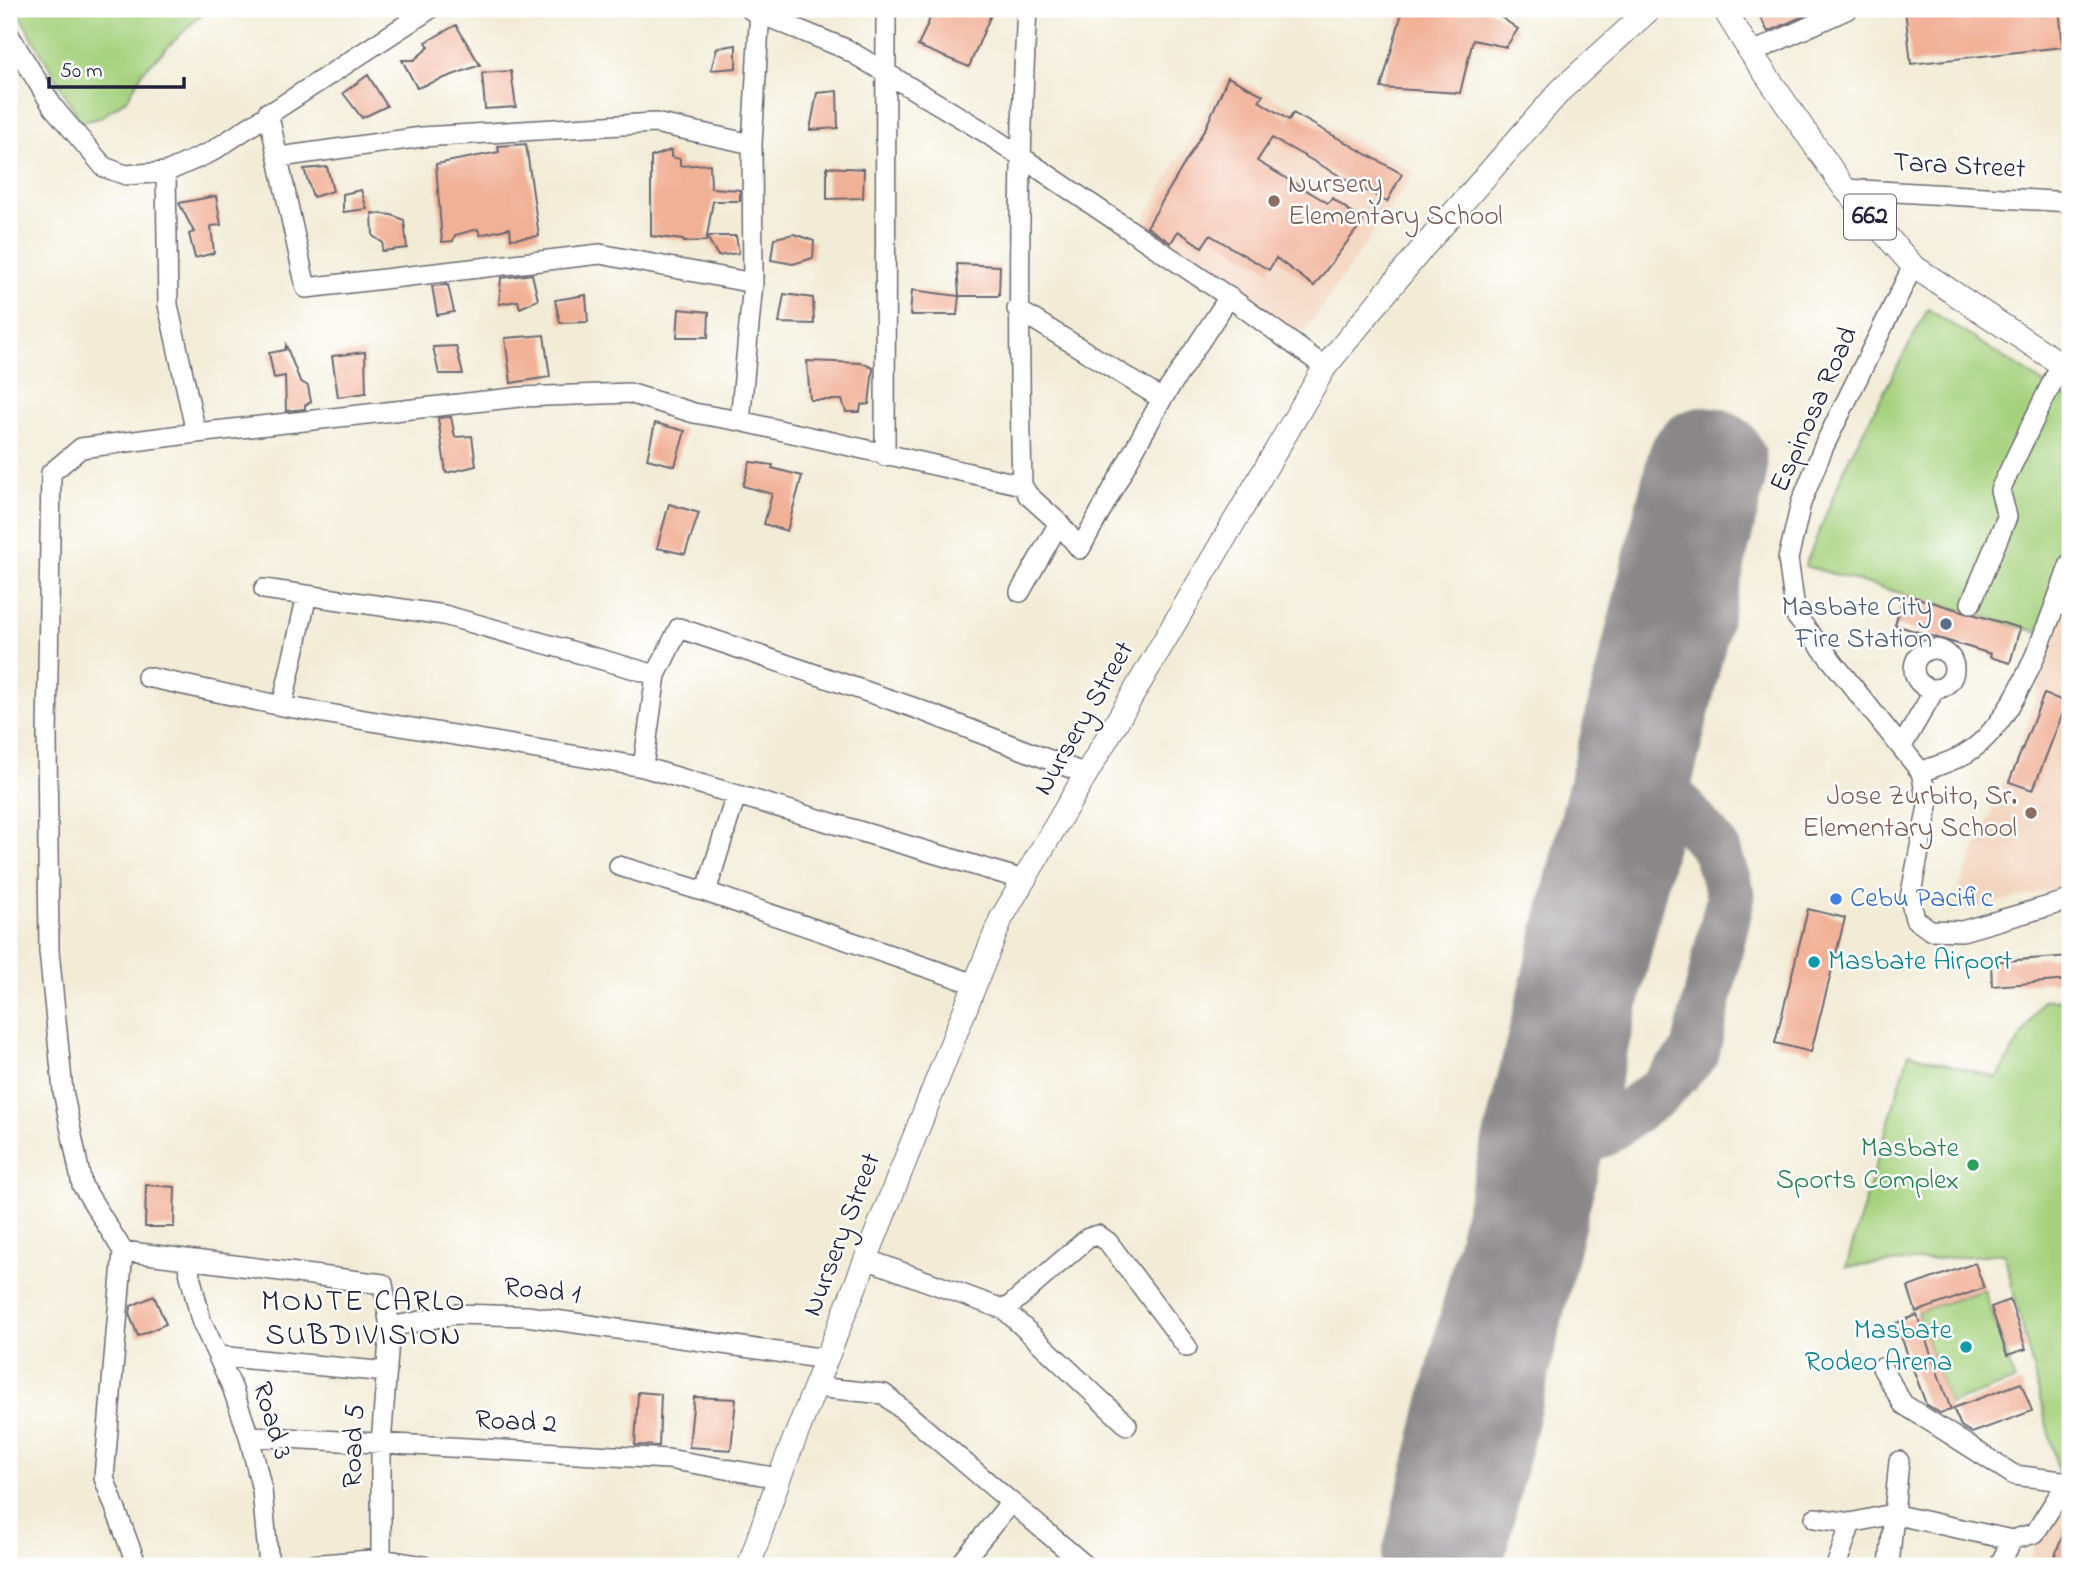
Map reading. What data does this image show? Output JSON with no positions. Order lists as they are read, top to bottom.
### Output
{
  "streets": {
    "main road": ["662", "Nursery Street"],
    "street": [
      "Tara Street",
      "Espinosa Road",
      "Road 1",
      "Road 3",
      "Road 2",
      "Road 5"
    ]
  },
  "crossings": [
    ["Tara Street", "662"],
    ["662", "Espinosa Road"],
    ["Nursery Street", "Road 1"],
    ["Nursery Street", "Road 2"],
    ["Road 1", "Road 5"],
    ["Road 3", "Road 2"],
    ["Road 2", "Road 5"]
  ],
  "districts": ["MONTE CARLO SUBDIVISION"],
  "places": [
    "Nursery Elementary School",
    "Masbate City Fire Station",
    "Jose Zurbito, Sr. Elementary School",
    "Cebu Pacific",
    "Masbate Airport",
    "Masbate Sports Complex",
    "Masbate Rodeo Arena"
  ],
  "scale_bar": "50 m"
}
